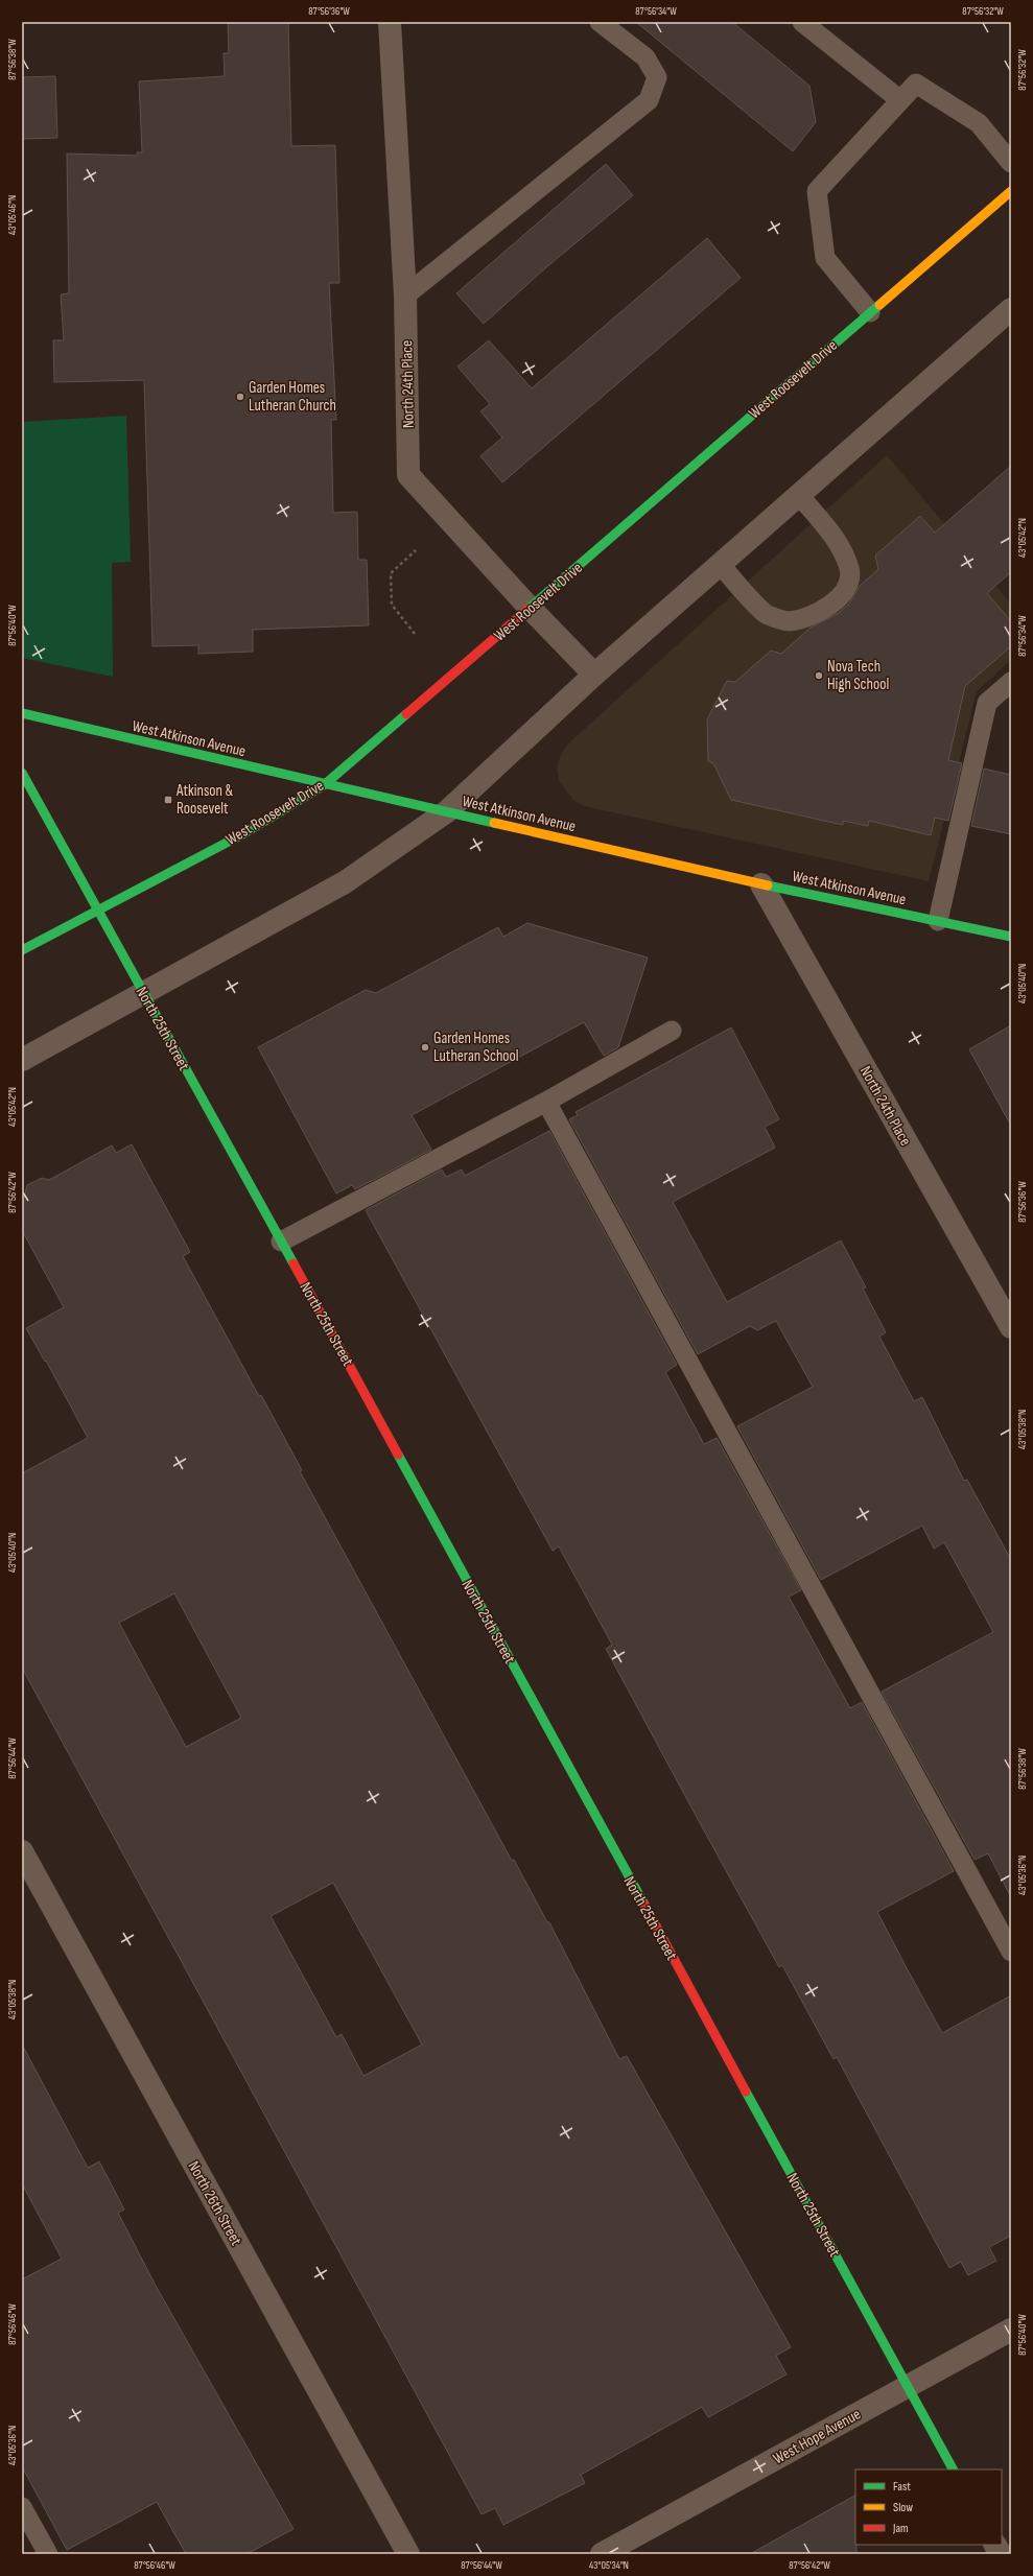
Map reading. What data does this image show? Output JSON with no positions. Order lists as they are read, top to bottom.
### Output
{
  "streets": {
    "street": [
      "West Roosevelt Drive",
      "North 24th Place",
      "West Atkinson Avenue",
      "North 25th Street",
      "North 26th Street",
      "West Hope Avenue"
    ]
  },
  "crossings": [
    ["West Roosevelt Drive", "North 24th Place"],
    ["West Roosevelt Drive", "West Atkinson Avenue"],
    ["West Roosevelt Drive", "North 25th Street"],
    ["North 24th Place", "West Atkinson Avenue"],
    ["North 25th Street", "West Hope Avenue"]
  ],
  "places": {
    "other": ["Garden Homes Lutheran Church", "Nova Tech High School", "Garden Homes Lutheran School"],
    "transit": ["Atkinson & Roosevelt"]
  },
  "legend": ["Fast", "Slow", "Jam"],
  "coordinates": [
    "87°56'36\"W",
    "87°56'34\"W",
    "87°56'32\"W",
    "87°56'38\"W",
    "43°05'46\"N",
    "43°05'42\"N",
    "87°56'40\"W",
    "43°05'40\"N",
    "87°56'42\"W",
    "43°05'38\"N",
    "87°56'44\"W",
    "43°05'36\"N",
    "87°56'46\"W",
    "43°05'34\"N"
  ]
}
